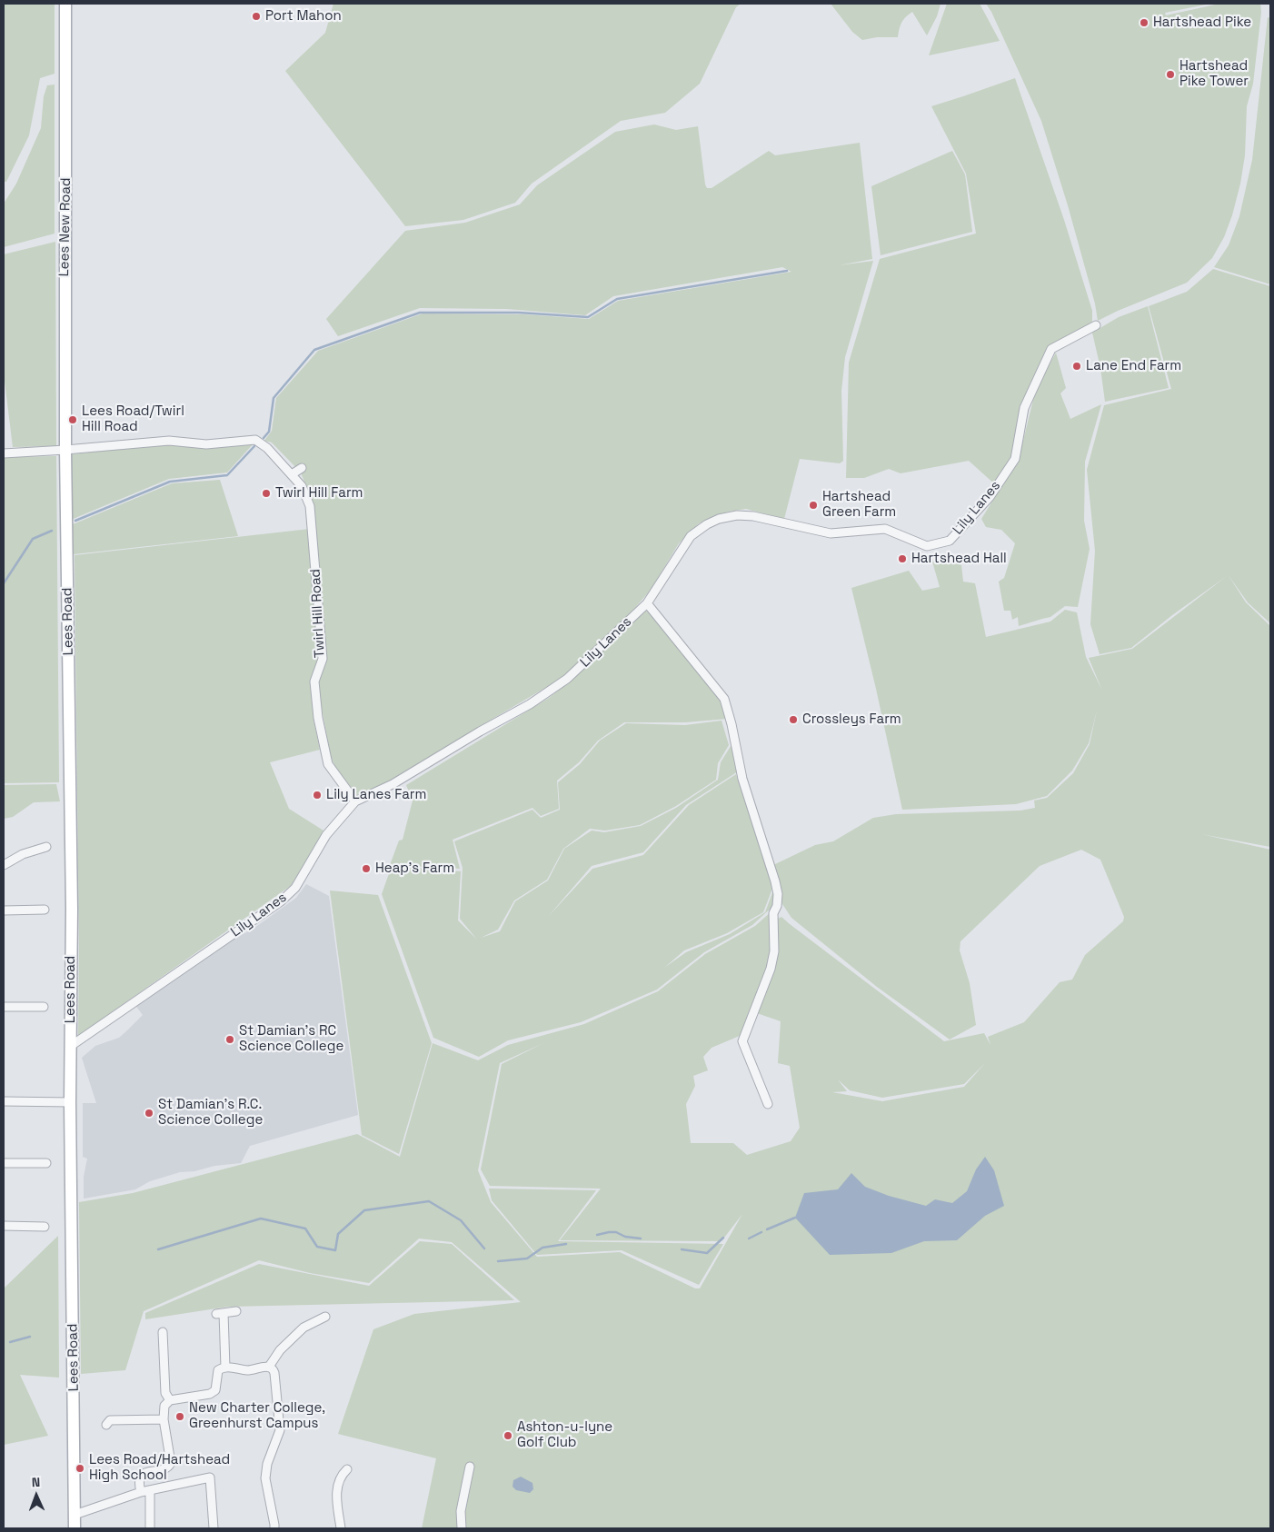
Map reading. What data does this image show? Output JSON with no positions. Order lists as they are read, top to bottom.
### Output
{
  "streets": {
    "main road": ["Lees New Road", "Lees Road"],
    "street": ["Lily Lanes", "Twirl Hill Road"]
  },
  "crossings": [
    ["Lees New Road", "Twirl Hill Road"],
    ["Lees New Road", "Lees Road"],
    ["Lily Lanes", "Twirl Hill Road"],
    ["Lily Lanes", "Lees Road"],
    ["Twirl Hill Road", "Lees Road"]
  ],
  "places": [
    "Port Mahon",
    "Hartshead Pike",
    "Hartshead Pike Tower",
    "Lane End Farm",
    "Lees Road/Twirl Hill Road",
    "Twirl Hill Farm",
    "Hartshead Green Farm",
    "Hartshead Hall",
    "Crossleys Farm",
    "Lily Lanes Farm",
    "Heap's Farm",
    "St Damian's RC Science College",
    "St Damian's R.C. Science College",
    "New Charter College, Greenhurst Campus",
    "Ashton-u-lyne Golf Club",
    "Lees Road/Hartshead High School"
  ],
  "north": "top"
}
